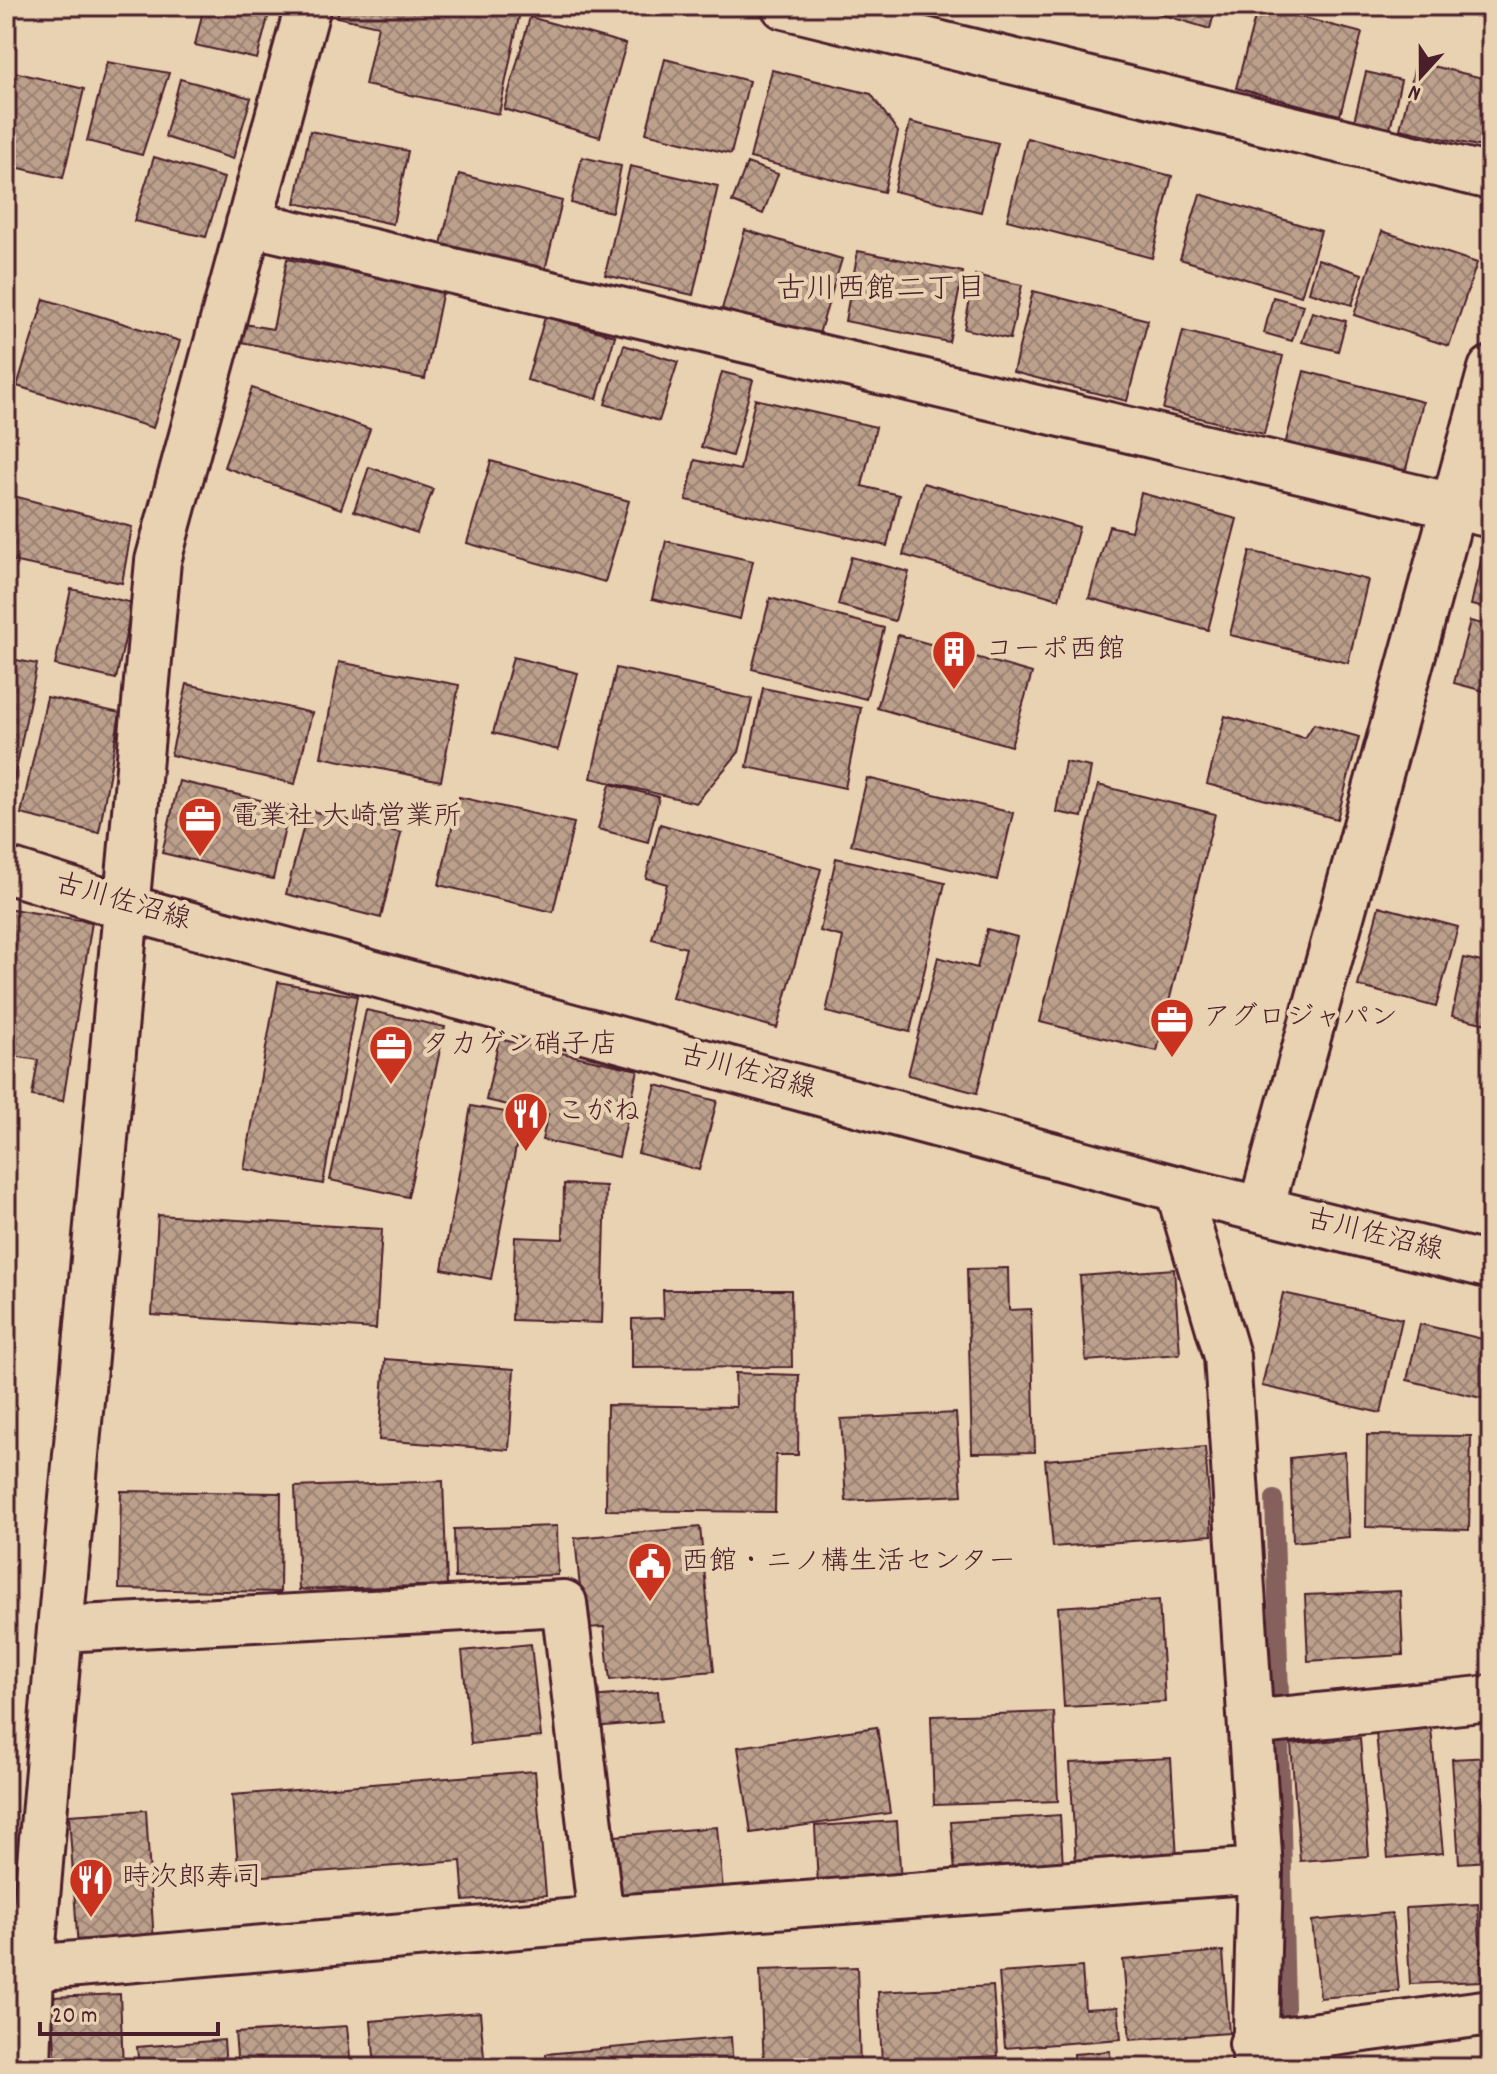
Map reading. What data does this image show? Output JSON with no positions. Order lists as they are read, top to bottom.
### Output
{
  "streets": {
    "street": ["古川佐沼線"]
  },
  "districts": ["古川西館二丁目"],
  "places": {
    "building": ["コーポ西館"],
    "office": ["電業社 大崎営業所", "アグロジャパン", "タカゲン硝子店"],
    "restaurant": ["こがね", "時次郎寿司"],
    "public building": ["西館・ニノ構生活センター"]
  },
  "scale_bar": "20 m",
  "north": "bottom"
}
